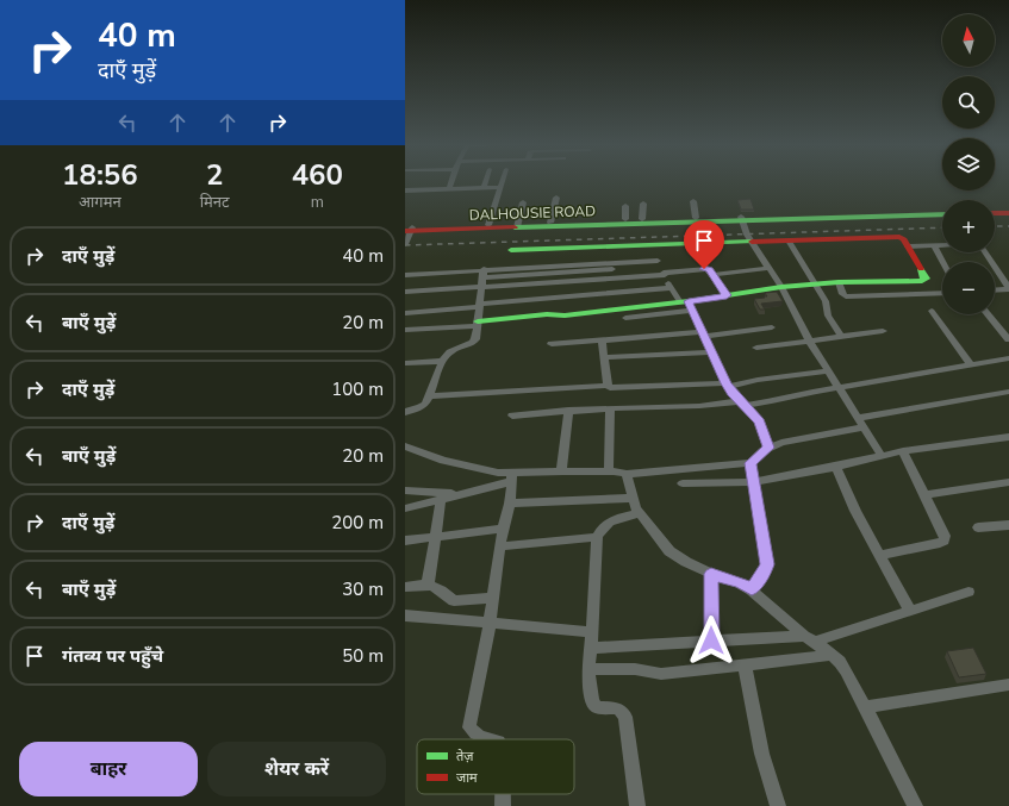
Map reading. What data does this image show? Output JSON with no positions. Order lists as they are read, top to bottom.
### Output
{
  "streets": {
    "street": ["DALHOUSIE ROAD"]
  },
  "legend": ["तेज़", "जाम"],
  "north": "top",
  "page": {
    "turn": ["40 m", "दाएँ मुड़ें"],
    "map_buttons": ["+", "−"],
    "eta": [
      "18:56",
      "आगमन",
      "2",
      "मिनट",
      "460",
      "m"
    ],
    "list": [
      {
        "name": "दाएँ मुड़ें",
        "value": "40 m"
      },
      {
        "name": "बाएँ मुड़ें",
        "value": "20 m"
      },
      {
        "name": "दाएँ मुड़ें",
        "value": "100 m"
      },
      {
        "name": "बाएँ मुड़ें",
        "value": "20 m"
      },
      {
        "name": "दाएँ मुड़ें",
        "value": "200 m"
      },
      {
        "name": "बाएँ मुड़ें",
        "value": "30 m"
      },
      {
        "name": "गंतव्य पर पहुँचे",
        "value": "50 m"
      }
    ],
    "buttons": ["बाहर", "शेयर करें"]
  }
}
